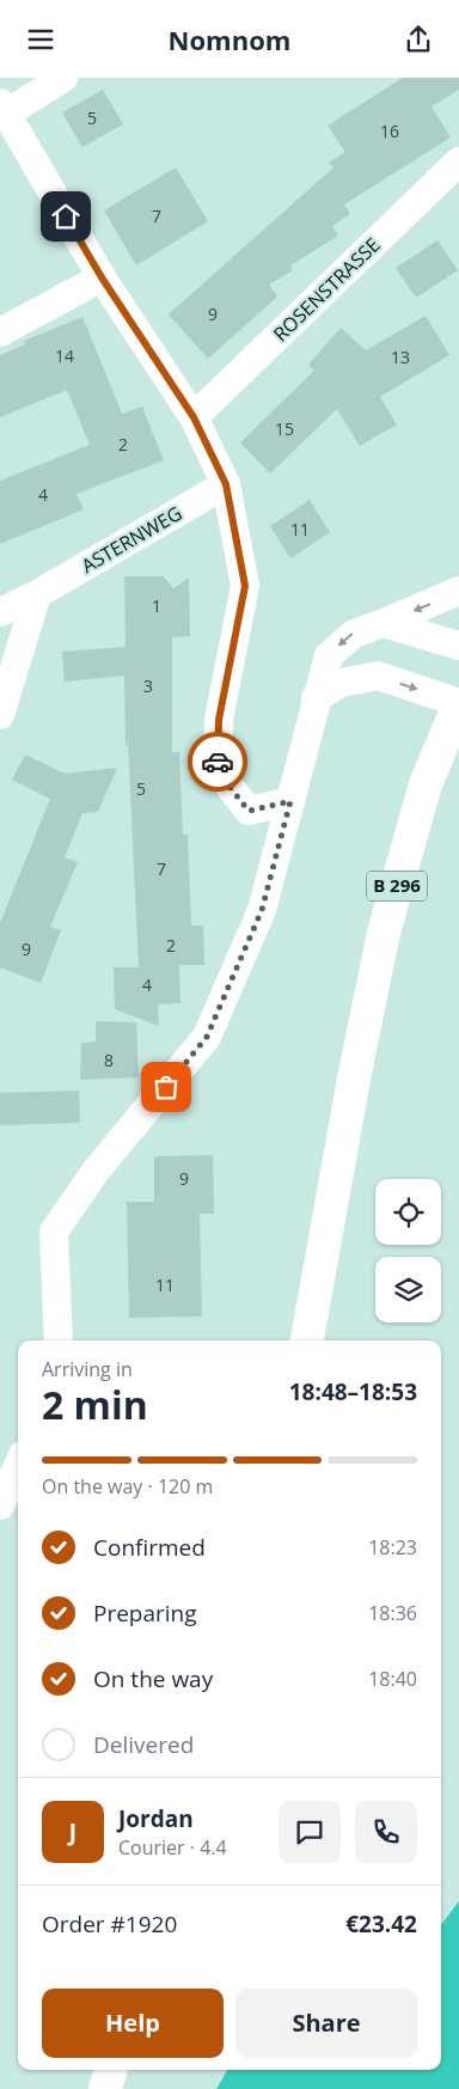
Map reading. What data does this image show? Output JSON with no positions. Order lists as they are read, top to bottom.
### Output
{
  "streets": {
    "main road": ["B 296"],
    "street": ["ROSENSTRASSE", "ASTERNWEG"]
  },
  "house_numbers": [
    "5",
    "16",
    "7",
    "9",
    "14",
    "13",
    "15",
    "2",
    "4",
    "11",
    "1",
    "3",
    "5",
    "7",
    "2",
    "9",
    "4",
    "8",
    "9",
    "11"
  ],
  "page": {
    "header": "Nomnom",
    "heading": ["2 min", "Arriving in", "18:48–18:53"],
    "panel": [
      "Jordan",
      "Courier · 4.4",
      "Order #1920",
      "€23.42"
    ],
    "bar": "On the way · 120 m",
    "list": [
      ["Confirmed", "18:23"],
      ["Preparing", "18:36"],
      ["On the way", "18:40"],
      "Delivered"
    ],
    "round": "J",
    "buttons": ["Help", "Share"]
  }
}
